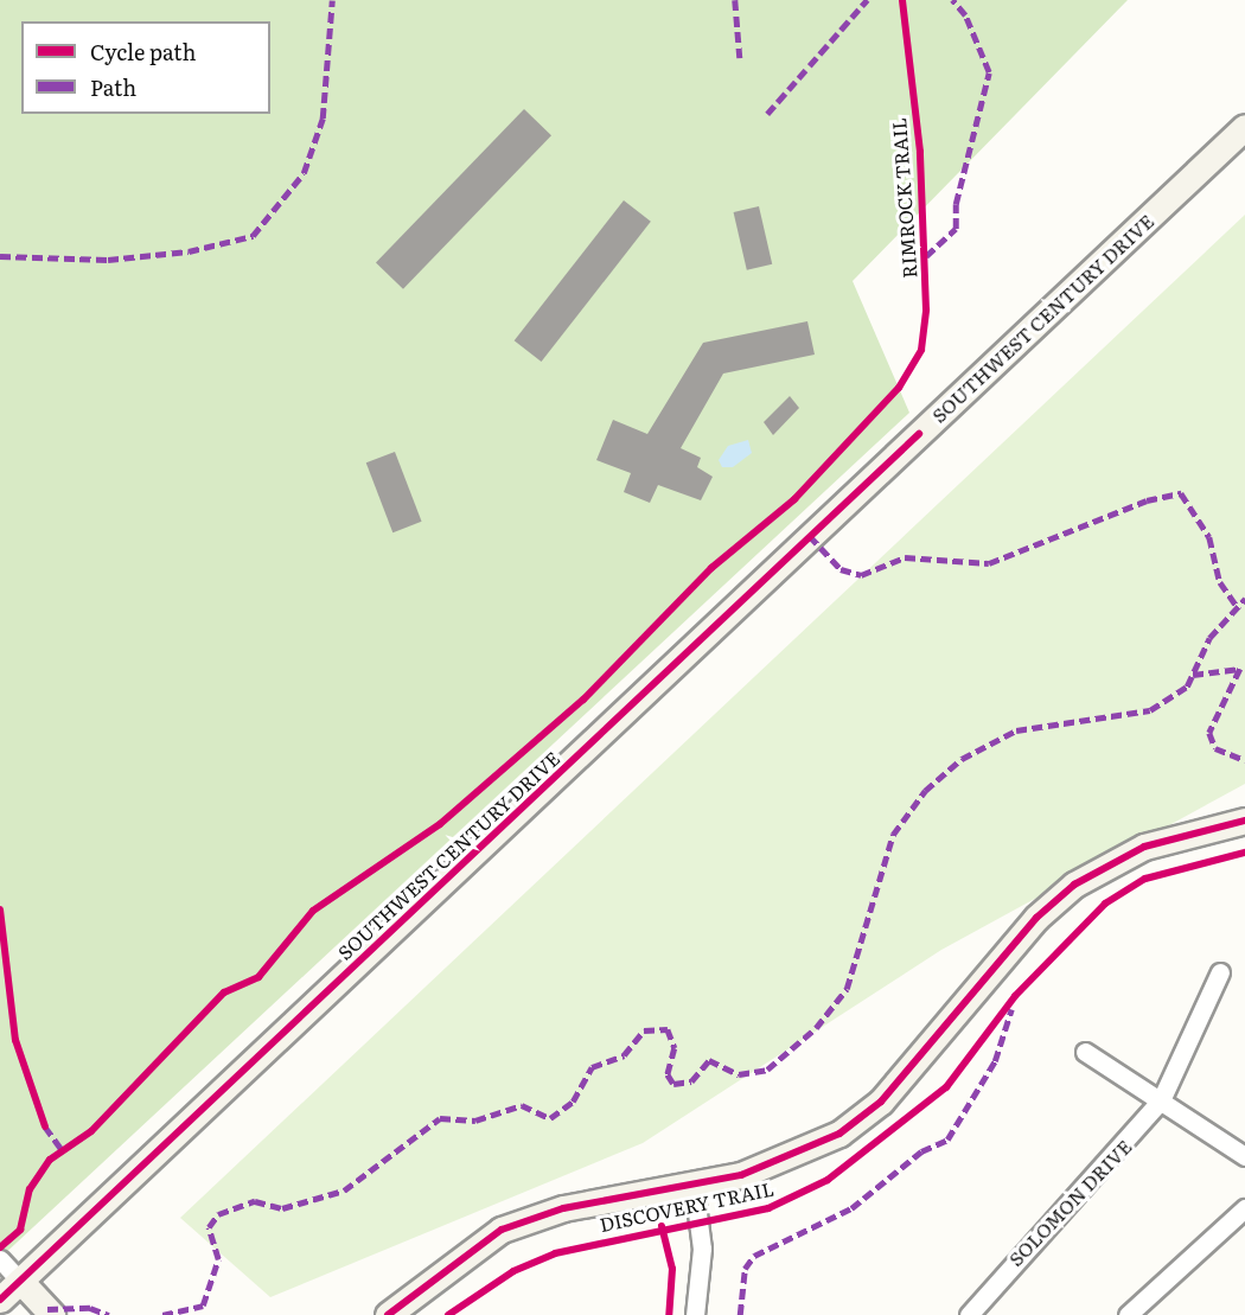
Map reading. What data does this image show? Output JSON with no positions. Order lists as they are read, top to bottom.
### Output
{
  "streets": {
    "main road": ["SOUTHWEST CENTURY DRIVE"],
    "street": ["SOLOMON DRIVE"],
    "cycle path": ["RIMROCK TRAIL", "DISCOVERY TRAIL"]
  },
  "legend": ["Cycle path", "Path"]
}
